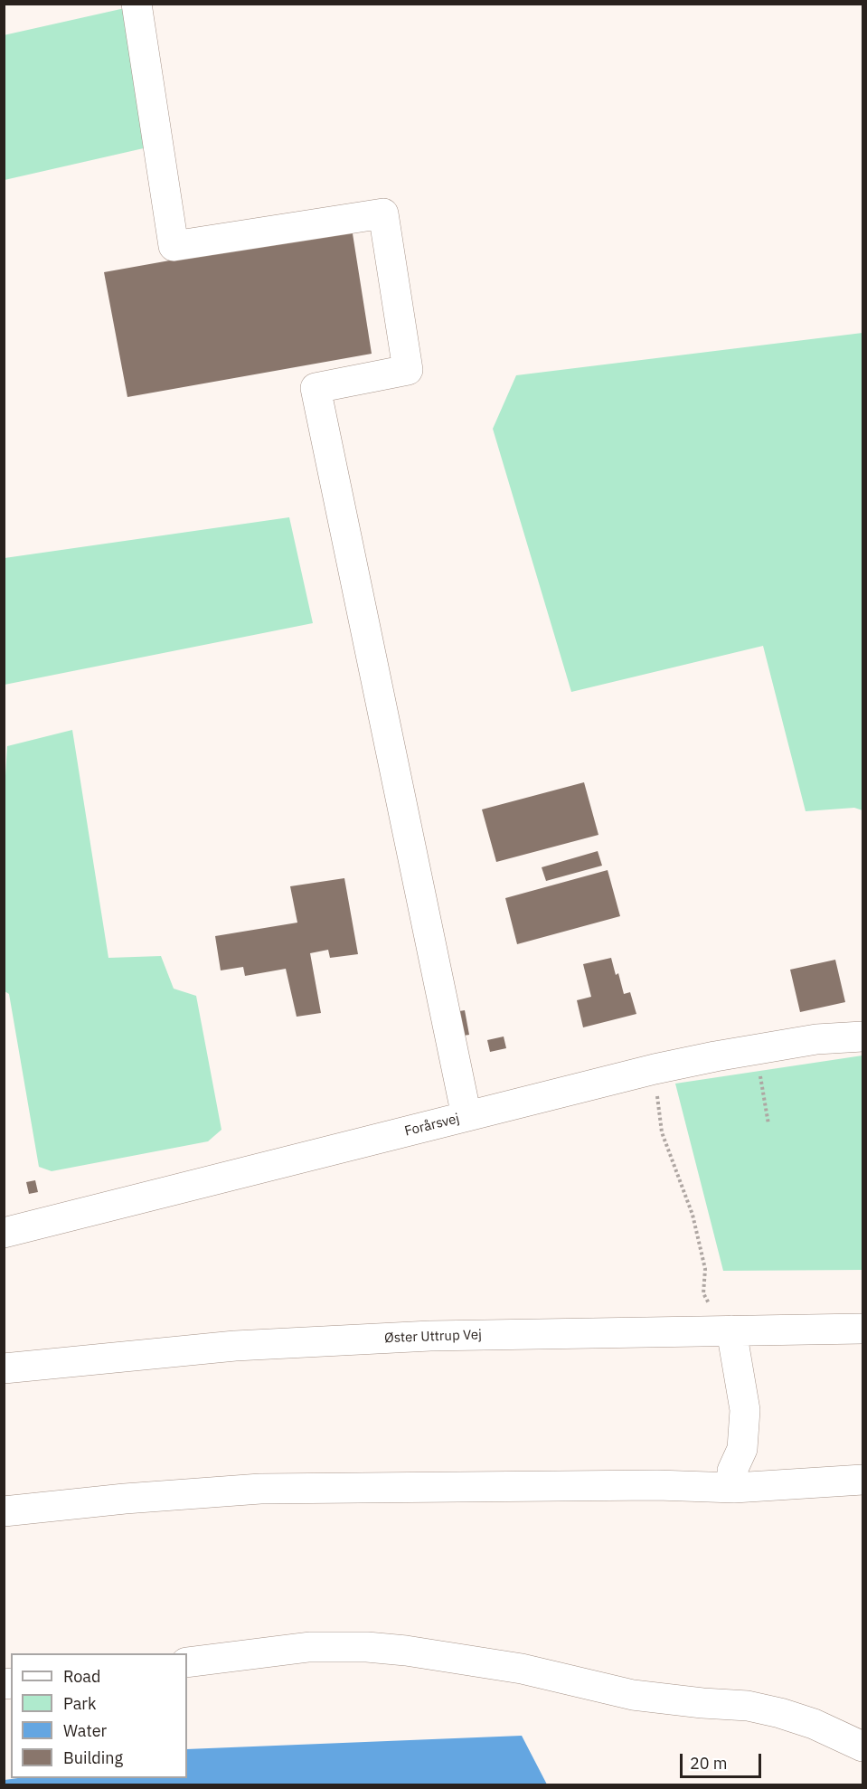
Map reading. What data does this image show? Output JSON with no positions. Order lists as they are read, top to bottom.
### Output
{
  "streets": {
    "street": ["Forårsvej", "Øster Uttrup Vej"]
  },
  "legend": [
    "Road",
    "Park",
    "Water",
    "Building"
  ],
  "scale_bar": "20 m"
}
